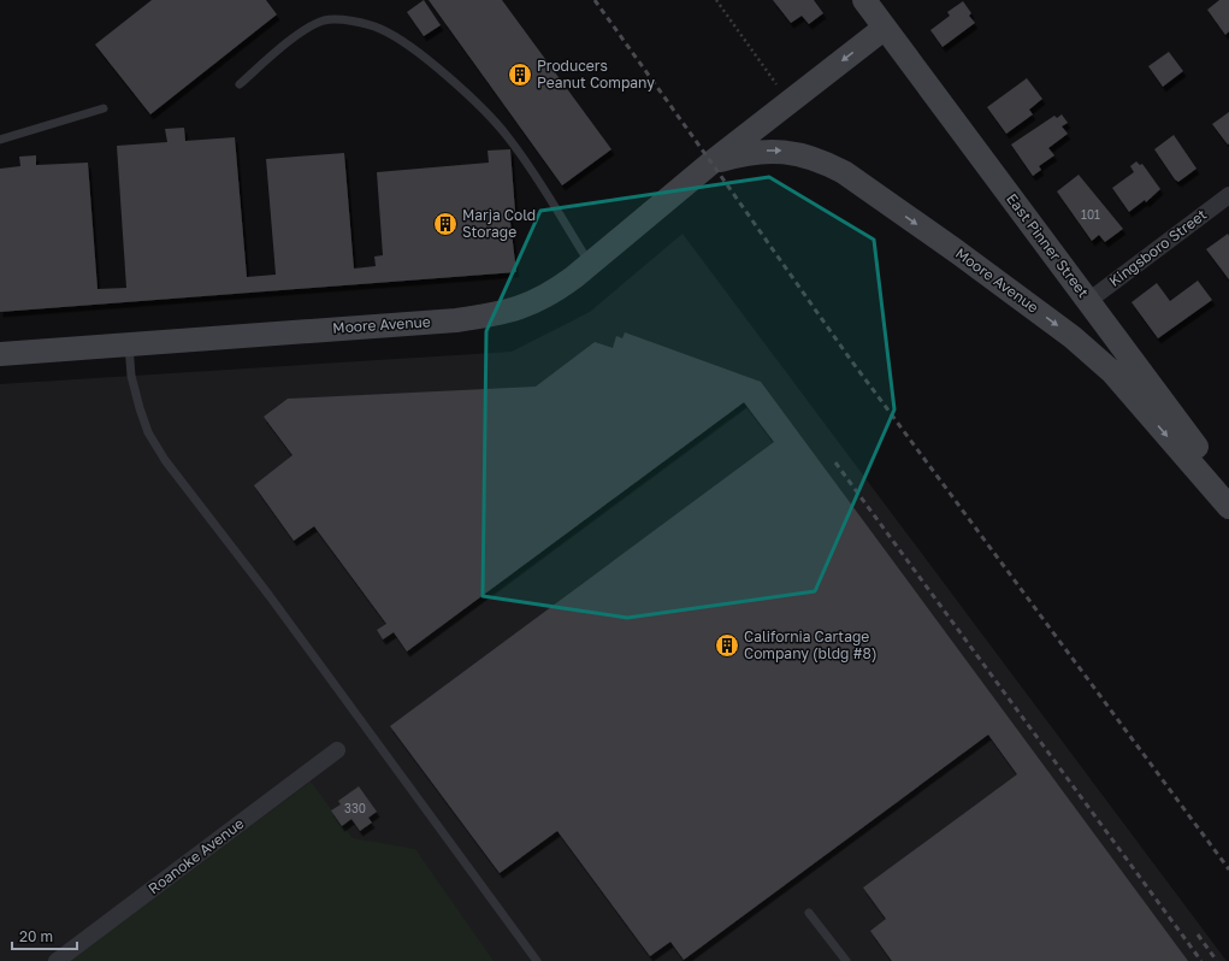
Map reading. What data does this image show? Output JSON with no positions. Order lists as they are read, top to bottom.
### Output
{
  "streets": {
    "street": [
      "East Pinner Street",
      "Kingsboro Street",
      "Moore Avenue",
      "Roanoke Avenue"
    ]
  },
  "crossings": [
    ["East Pinner Street", "Kingsboro Street"],
    ["East Pinner Street", "Moore Avenue"]
  ],
  "places": {
    "building": ["Producers Peanut Company", "Marja Cold Storage", "California Cartage Company (bldg #8)"]
  },
  "house_numbers": ["101", "330"],
  "scale_bar": "20 m"
}
